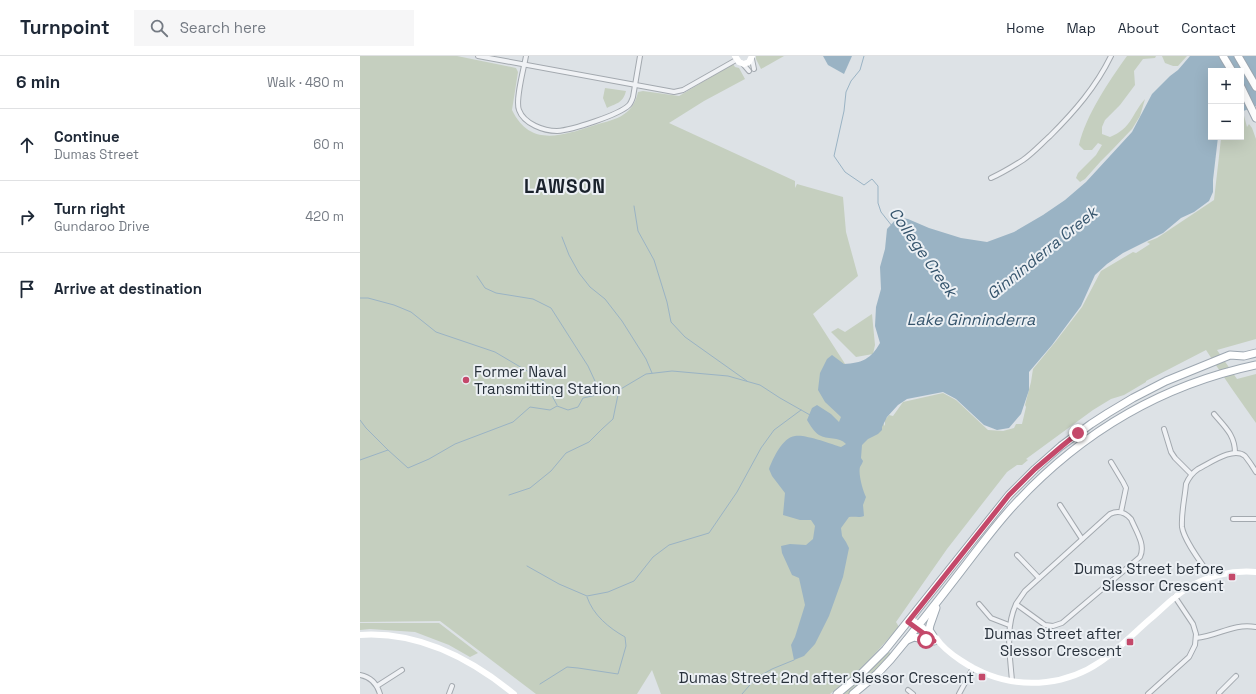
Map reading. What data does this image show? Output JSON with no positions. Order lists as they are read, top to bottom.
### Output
{
  "districts": ["LAWSON"],
  "water": ["College Creek", "Ginninderra Creek", "Lake Ginninderra"],
  "places": {
    "other": ["Former Naval Transmitting Station"],
    "transit": ["Dumas Street before Slessor Crescent", "Dumas Street after Slessor Crescent", "Dumas Street 2nd after Slessor Crescent"]
  },
  "page": {
    "header": "Turnpoint",
    "search": "Search here",
    "nav": [
      "Home",
      "Map",
      "About",
      "Contact"
    ],
    "heading": ["6 min", "Walk · 480 m"],
    "map_buttons": ["+", "−"],
    "list": [
      ["Continue", "Dumas Street", "60 m"],
      ["Turn right", "Gundaroo Drive", "420 m"],
      "Arrive at destination"
    ]
  }
}
